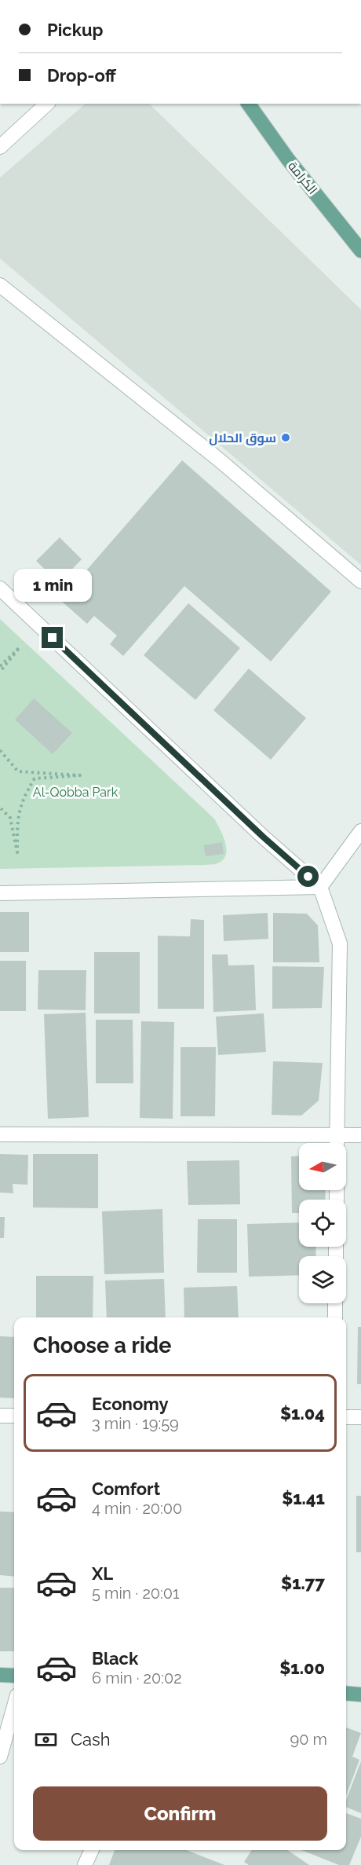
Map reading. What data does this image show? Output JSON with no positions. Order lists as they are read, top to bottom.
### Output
{
  "streets": {
    "main road": ["الكرامة"]
  },
  "parks": ["Al-Qobba Park"],
  "places": ["سوق الحلال"],
  "north": "left",
  "page": {
    "banner": ["Pickup", "Drop-off"],
    "bubble": "1 min",
    "heading": "Choose a ride",
    "list": [
      {
        "name": "Economy",
        "note": "3 min · 19:59",
        "value": "$1.04"
      },
      {
        "name": "Comfort",
        "note": "4 min · 20:00",
        "value": "$1.41"
      },
      {
        "name": "XL",
        "note": "5 min · 20:01",
        "value": "$1.77"
      },
      {
        "name": "Black",
        "note": "6 min · 20:02",
        "value": "$1.00"
      }
    ],
    "pay": ["Cash", "90 m"],
    "buttons": "Confirm"
  }
}
